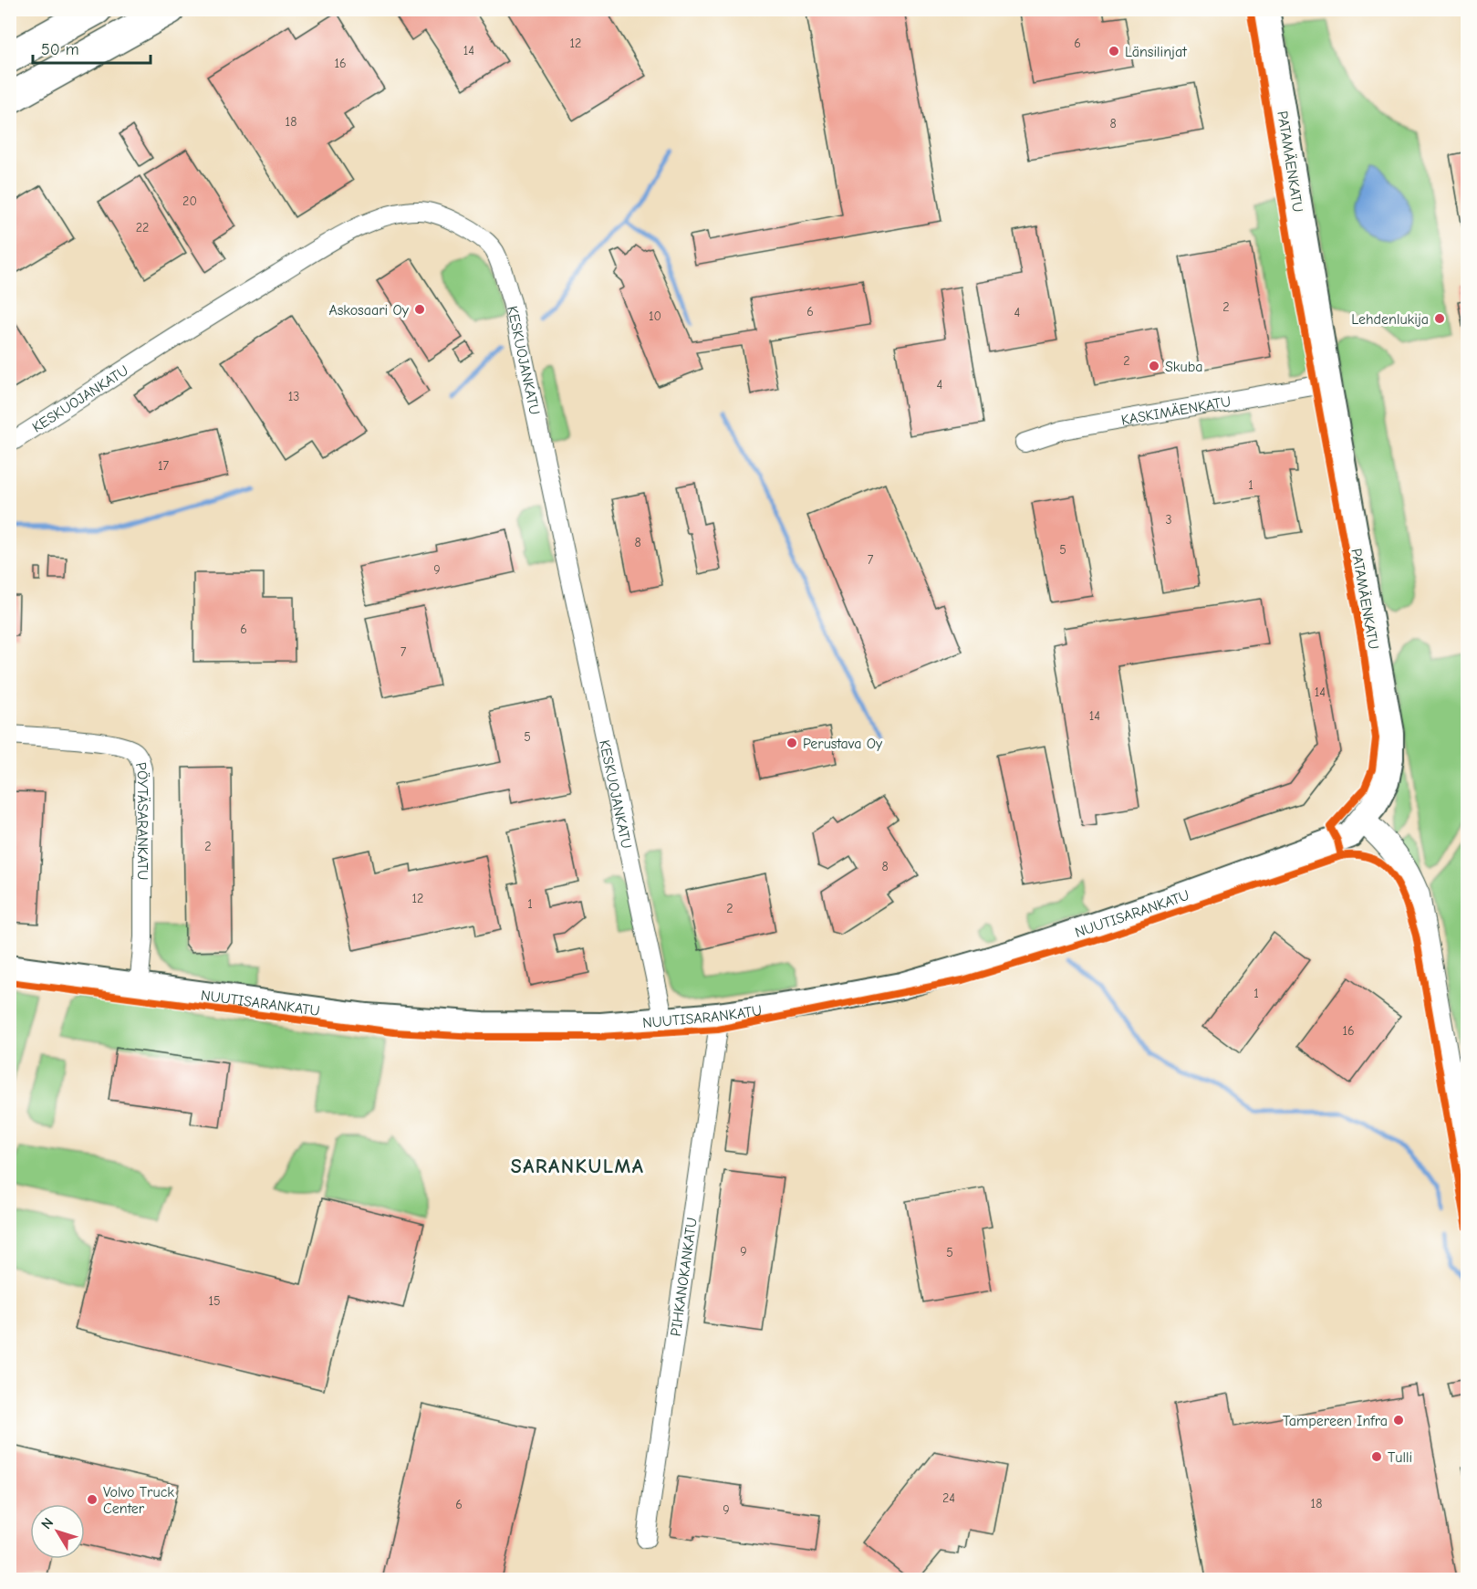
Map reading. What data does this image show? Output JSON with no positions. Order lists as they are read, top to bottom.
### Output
{
  "streets": {
    "main road": ["PATAMÄENKATU", "NUUTISARANKATU"],
    "street": [
      "KESKUOJANKATU",
      "KASKIMÄENKATU",
      "PÖYTÄSARANKATU",
      "PIHKANOKANKATU"
    ]
  },
  "crossings": [
    ["PATAMÄENKATU", "KASKIMÄENKATU"],
    ["PATAMÄENKATU", "NUUTISARANKATU"],
    ["KESKUOJANKATU", "NUUTISARANKATU"],
    ["PÖYTÄSARANKATU", "NUUTISARANKATU"],
    ["NUUTISARANKATU", "PIHKANOKANKATU"]
  ],
  "districts": ["SARANKULMA"],
  "places": [
    "Länsilinjat",
    "Askosaari Oy",
    "Lehdenlukija",
    "Skuba",
    "Perustava Oy",
    "Tampereen Infra",
    "Tulli",
    "Volvo Truck Center"
  ],
  "house_numbers": [
    "12",
    "6",
    "14",
    "16",
    "18",
    "8",
    "20",
    "22",
    "2",
    "6",
    "4",
    "10",
    "2",
    "4",
    "13",
    "17",
    "1",
    "3",
    "8",
    "5",
    "7",
    "9",
    "6",
    "7",
    "14",
    "14",
    "5",
    "2",
    "8",
    "12",
    "1",
    "2",
    "1",
    "16",
    "9",
    "5",
    "15",
    "24",
    "18",
    "6",
    "9"
  ],
  "scale_bar": "50 m",
  "north": "top left"
}
